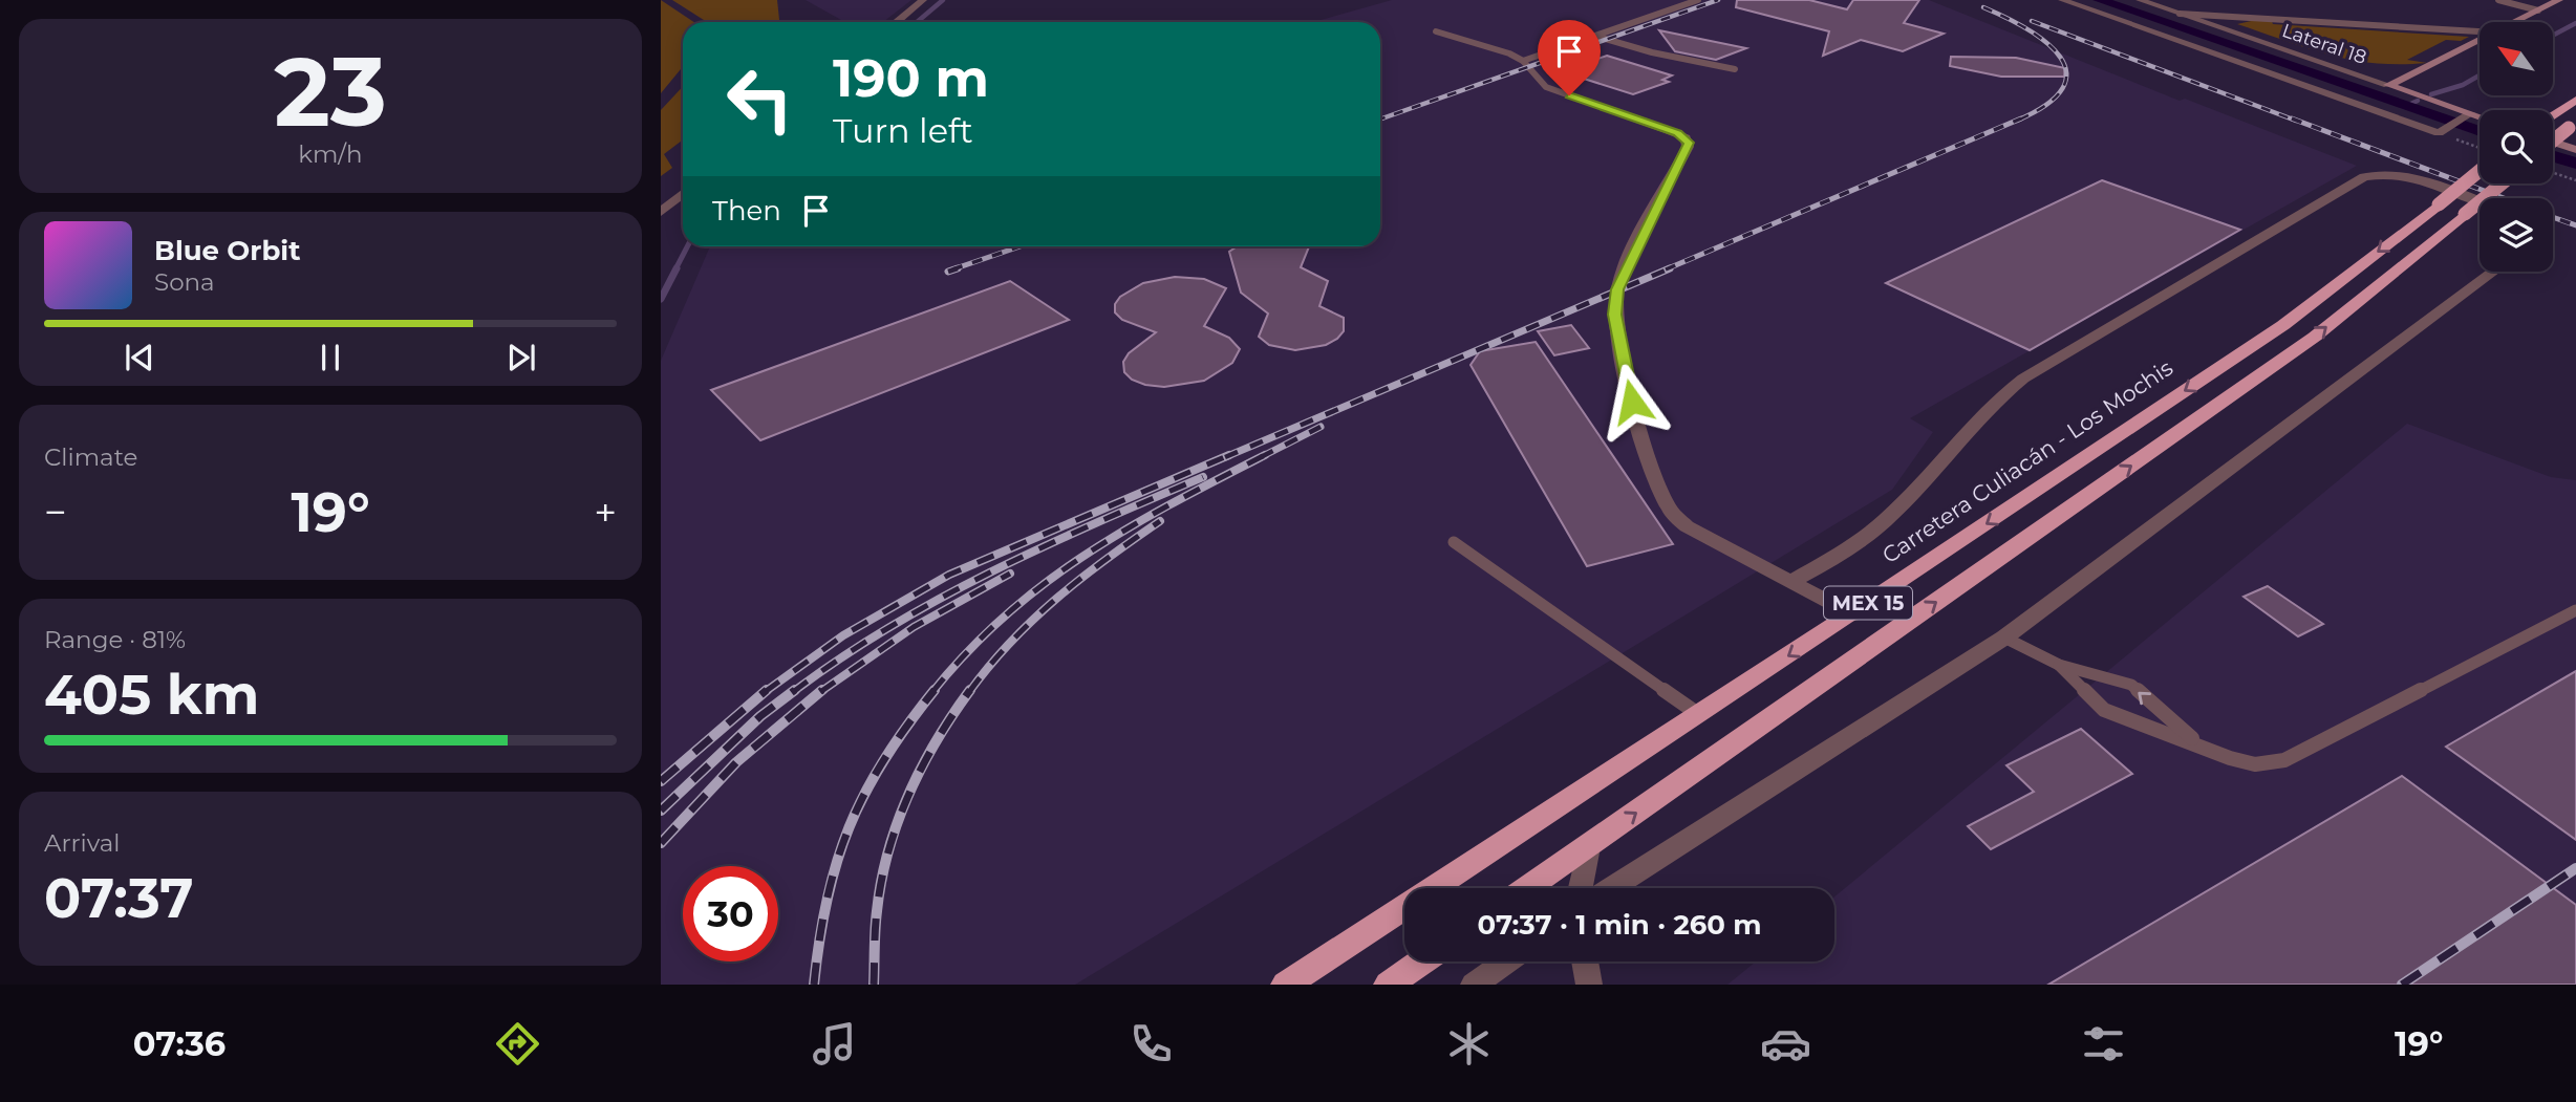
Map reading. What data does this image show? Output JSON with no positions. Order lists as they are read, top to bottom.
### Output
{
  "streets": {
    "highway": ["Carretera Culiacán - Los Mochis", "MEX 15"],
    "main road": ["Lateral 18"]
  },
  "north": "top left",
  "page": {
    "tile": [
      ["23", "km/h"],
      "Climate",
      ["Range · 81%", "405 km"],
      ["Arrival", "07:37"]
    ],
    "turn": ["190 m", "Turn left"],
    "then": "Then",
    "song": ["Blue Orbit", "Sona"],
    "heat": ["−", "19°", "+"],
    "limit": "30",
    "trip": "07:37 · 1 min · 260 m",
    "tabs": ["07:36", "19°"]
  }
}
